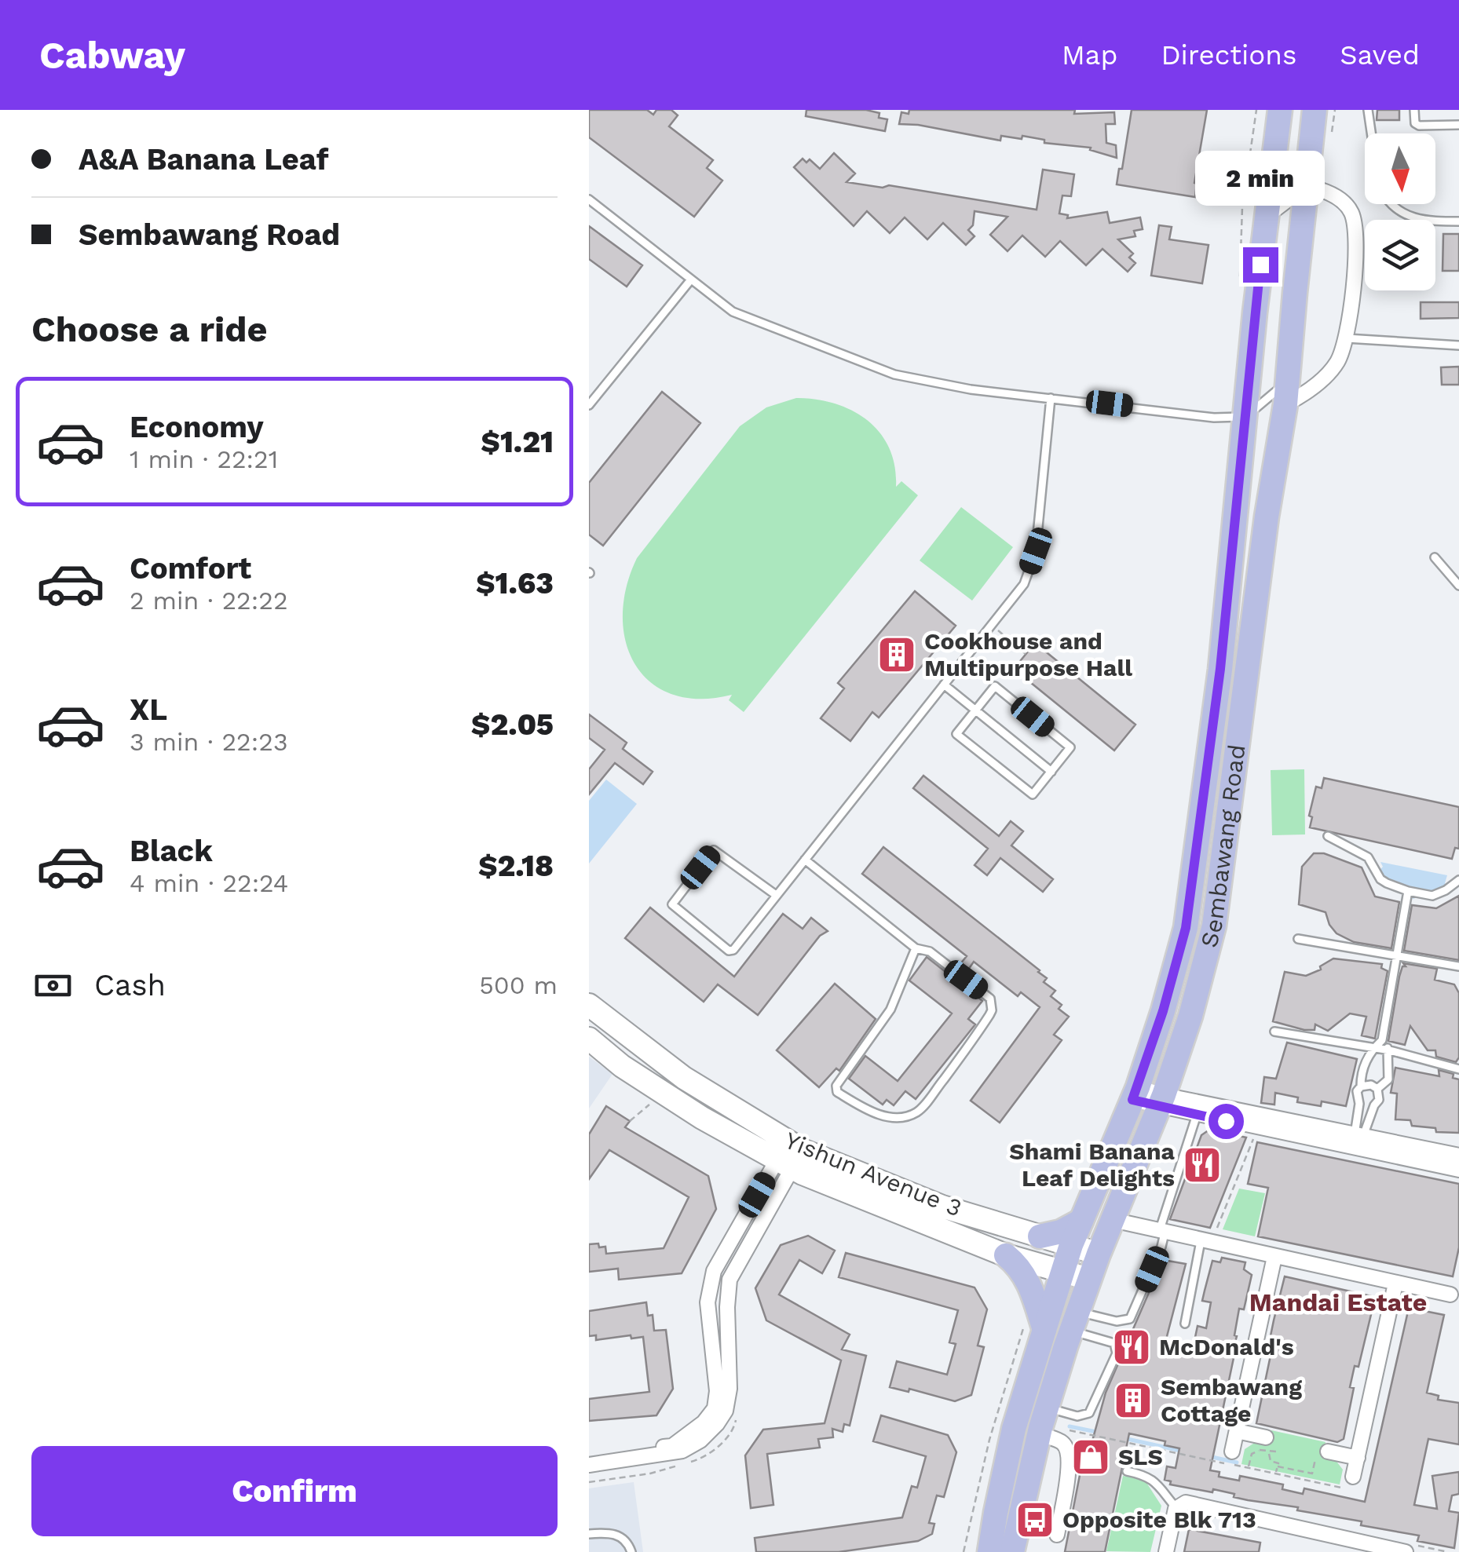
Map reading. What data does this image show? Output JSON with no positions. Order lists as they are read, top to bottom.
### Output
{
  "streets": {
    "main road": ["Sembawang Road", "Yishun Avenue 3"]
  },
  "crossings": [
    ["Sembawang Road", "Yishun Avenue 3"]
  ],
  "districts": ["Mandai Estate"],
  "places": {
    "building": ["Cookhouse and Multipurpose Hall", "Sembawang Cottage"],
    "restaurant": ["Shami Banana Leaf Delights", "McDonald's"],
    "shop": ["SLS"],
    "bus stop": ["Opposite Blk 713"]
  },
  "north": "bottom",
  "page": {
    "header": "Cabway",
    "nav": ["Map", "Directions", "Saved"],
    "banner": ["A&A Banana Leaf", "Sembawang Road"],
    "bubble": "2 min",
    "heading": "Choose a ride",
    "list": [
      {
        "name": "Economy",
        "note": "1 min · 22:21",
        "value": "$1.21"
      },
      {
        "name": "Comfort",
        "note": "2 min · 22:22",
        "value": "$1.63"
      },
      {
        "name": "XL",
        "note": "3 min · 22:23",
        "value": "$2.05"
      },
      {
        "name": "Black",
        "note": "4 min · 22:24",
        "value": "$2.18"
      }
    ],
    "pay": ["Cash", "500 m"],
    "buttons": "Confirm"
  }
}
